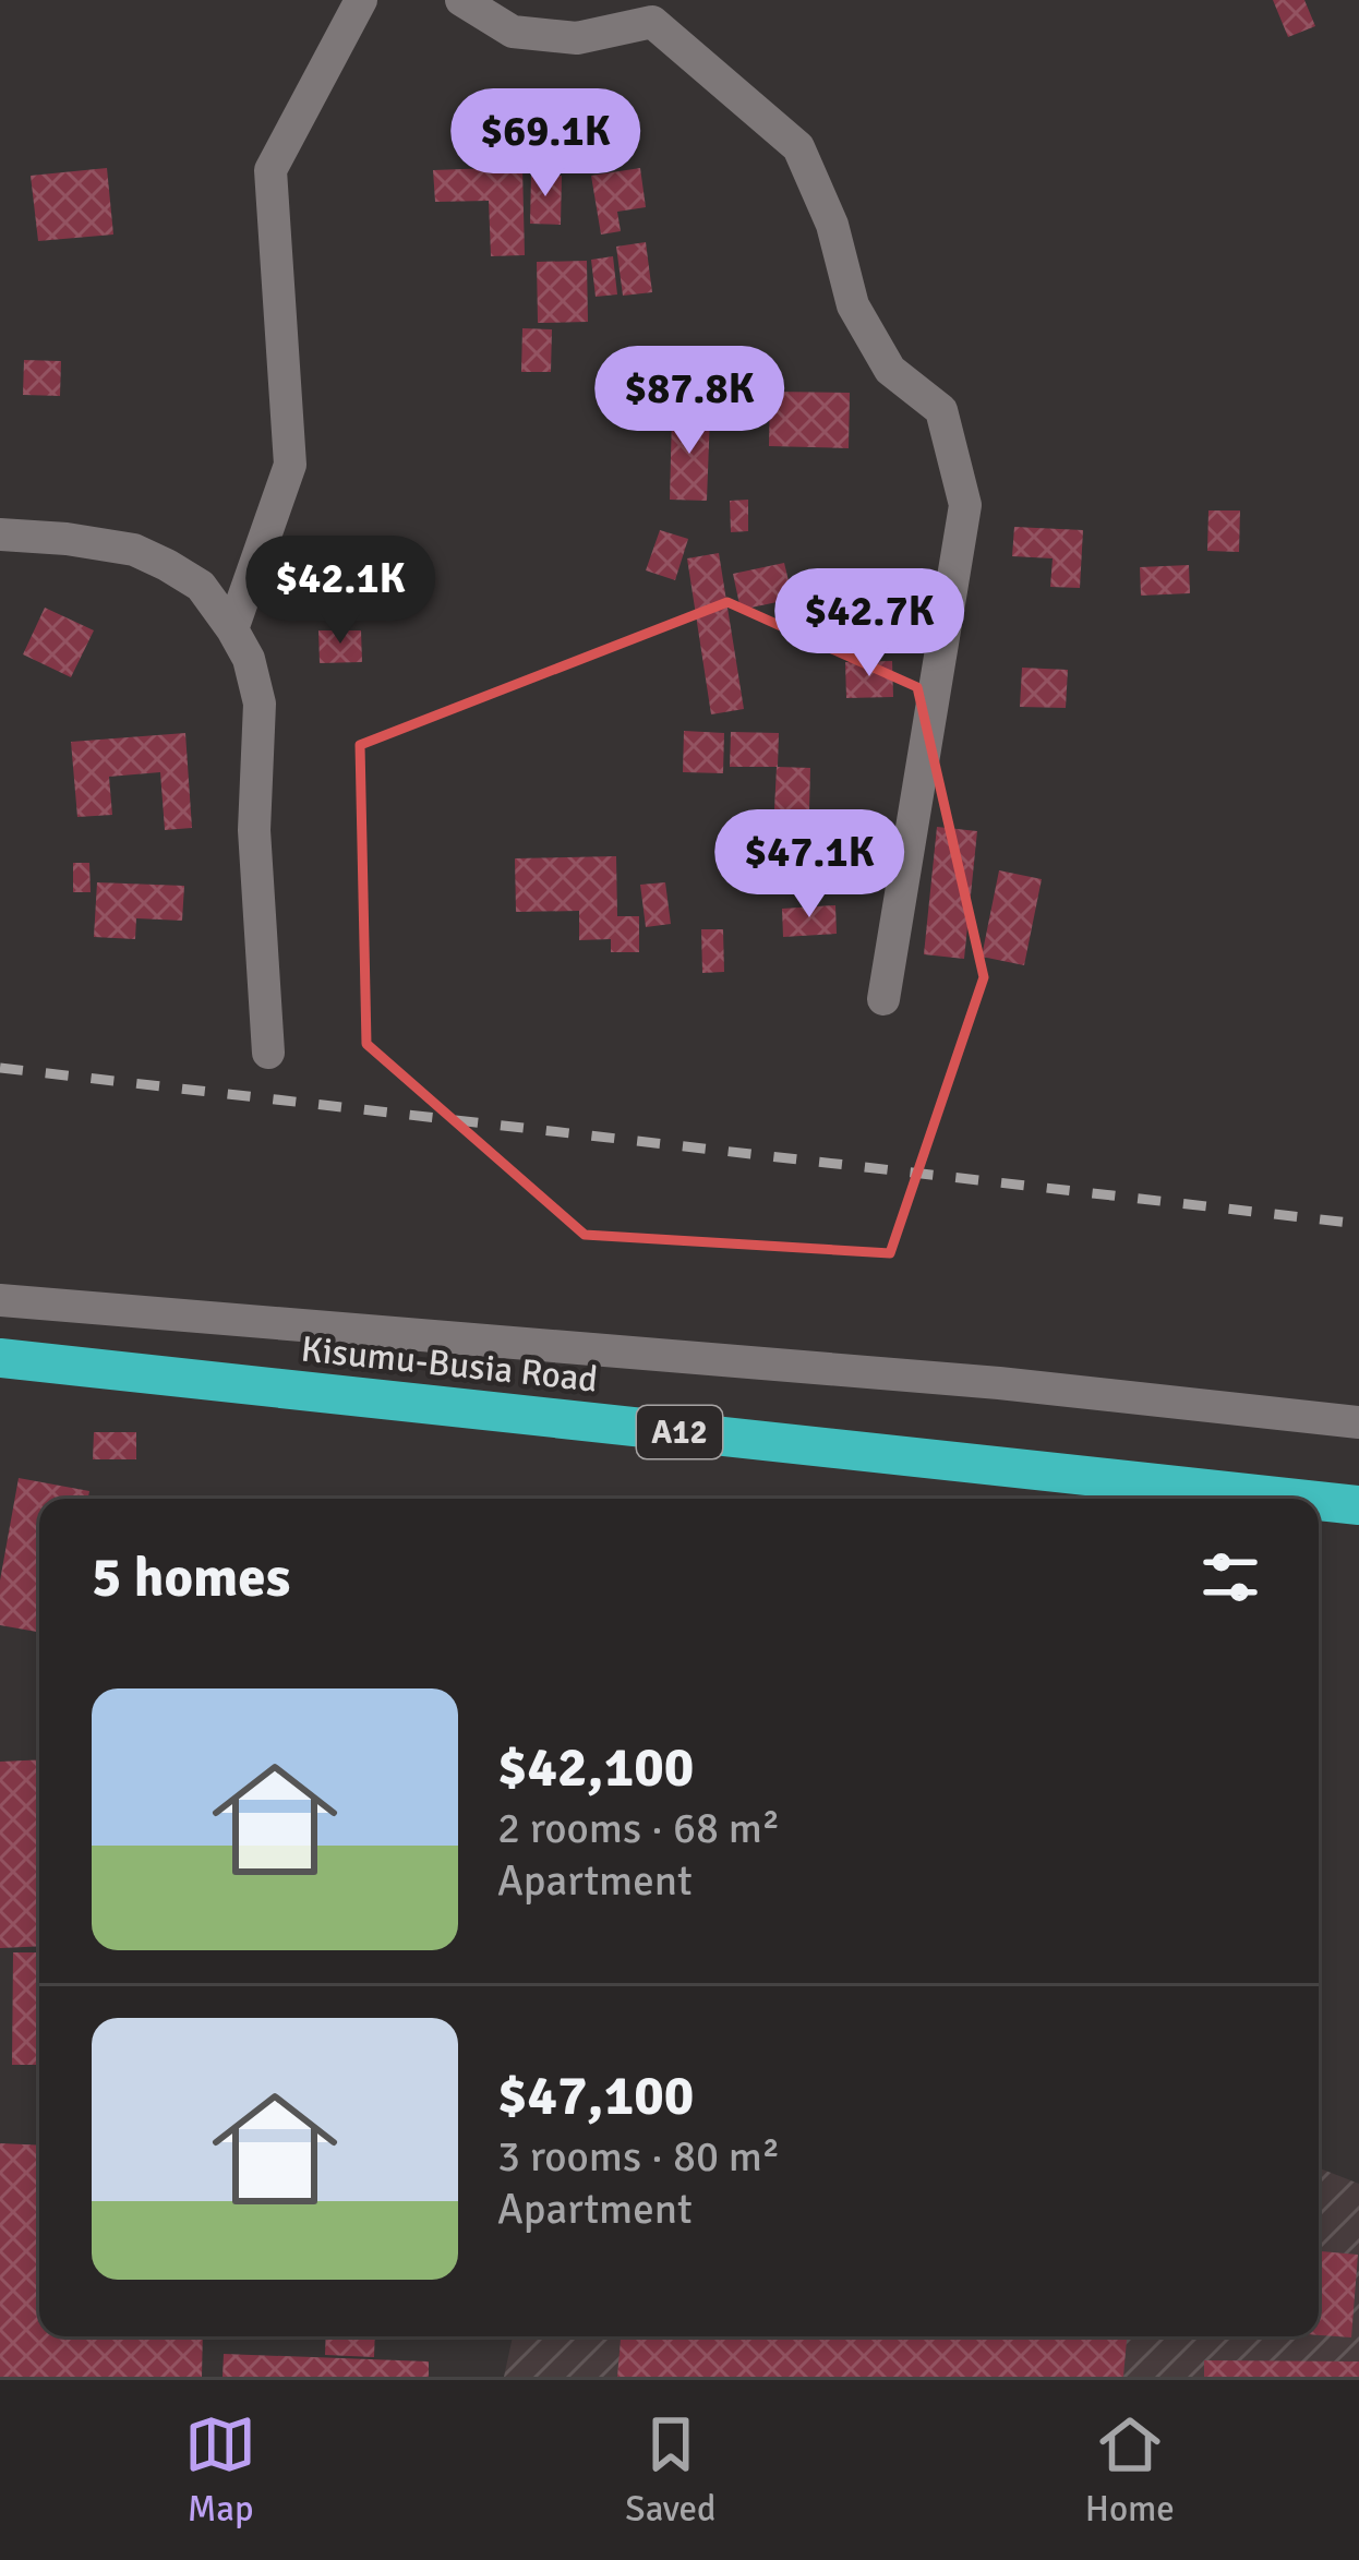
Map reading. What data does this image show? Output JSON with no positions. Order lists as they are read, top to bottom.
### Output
{
  "streets": {
    "highway": ["Kisumu-Busia Road", "A12"]
  },
  "page": {
    "price": [
      "$69.1K",
      "$87.8K",
      "$42.1K",
      "$42.7K",
      "$47.1K"
    ],
    "heading": "5 homes",
    "list": [
      {
        "name": "$42,100",
        "note": "2 rooms · 68 m² · Apartment"
      },
      {
        "name": "$47,100",
        "note": "3 rooms · 80 m² · Apartment"
      }
    ],
    "tabs": ["Map", "Saved", "Home"]
  }
}
